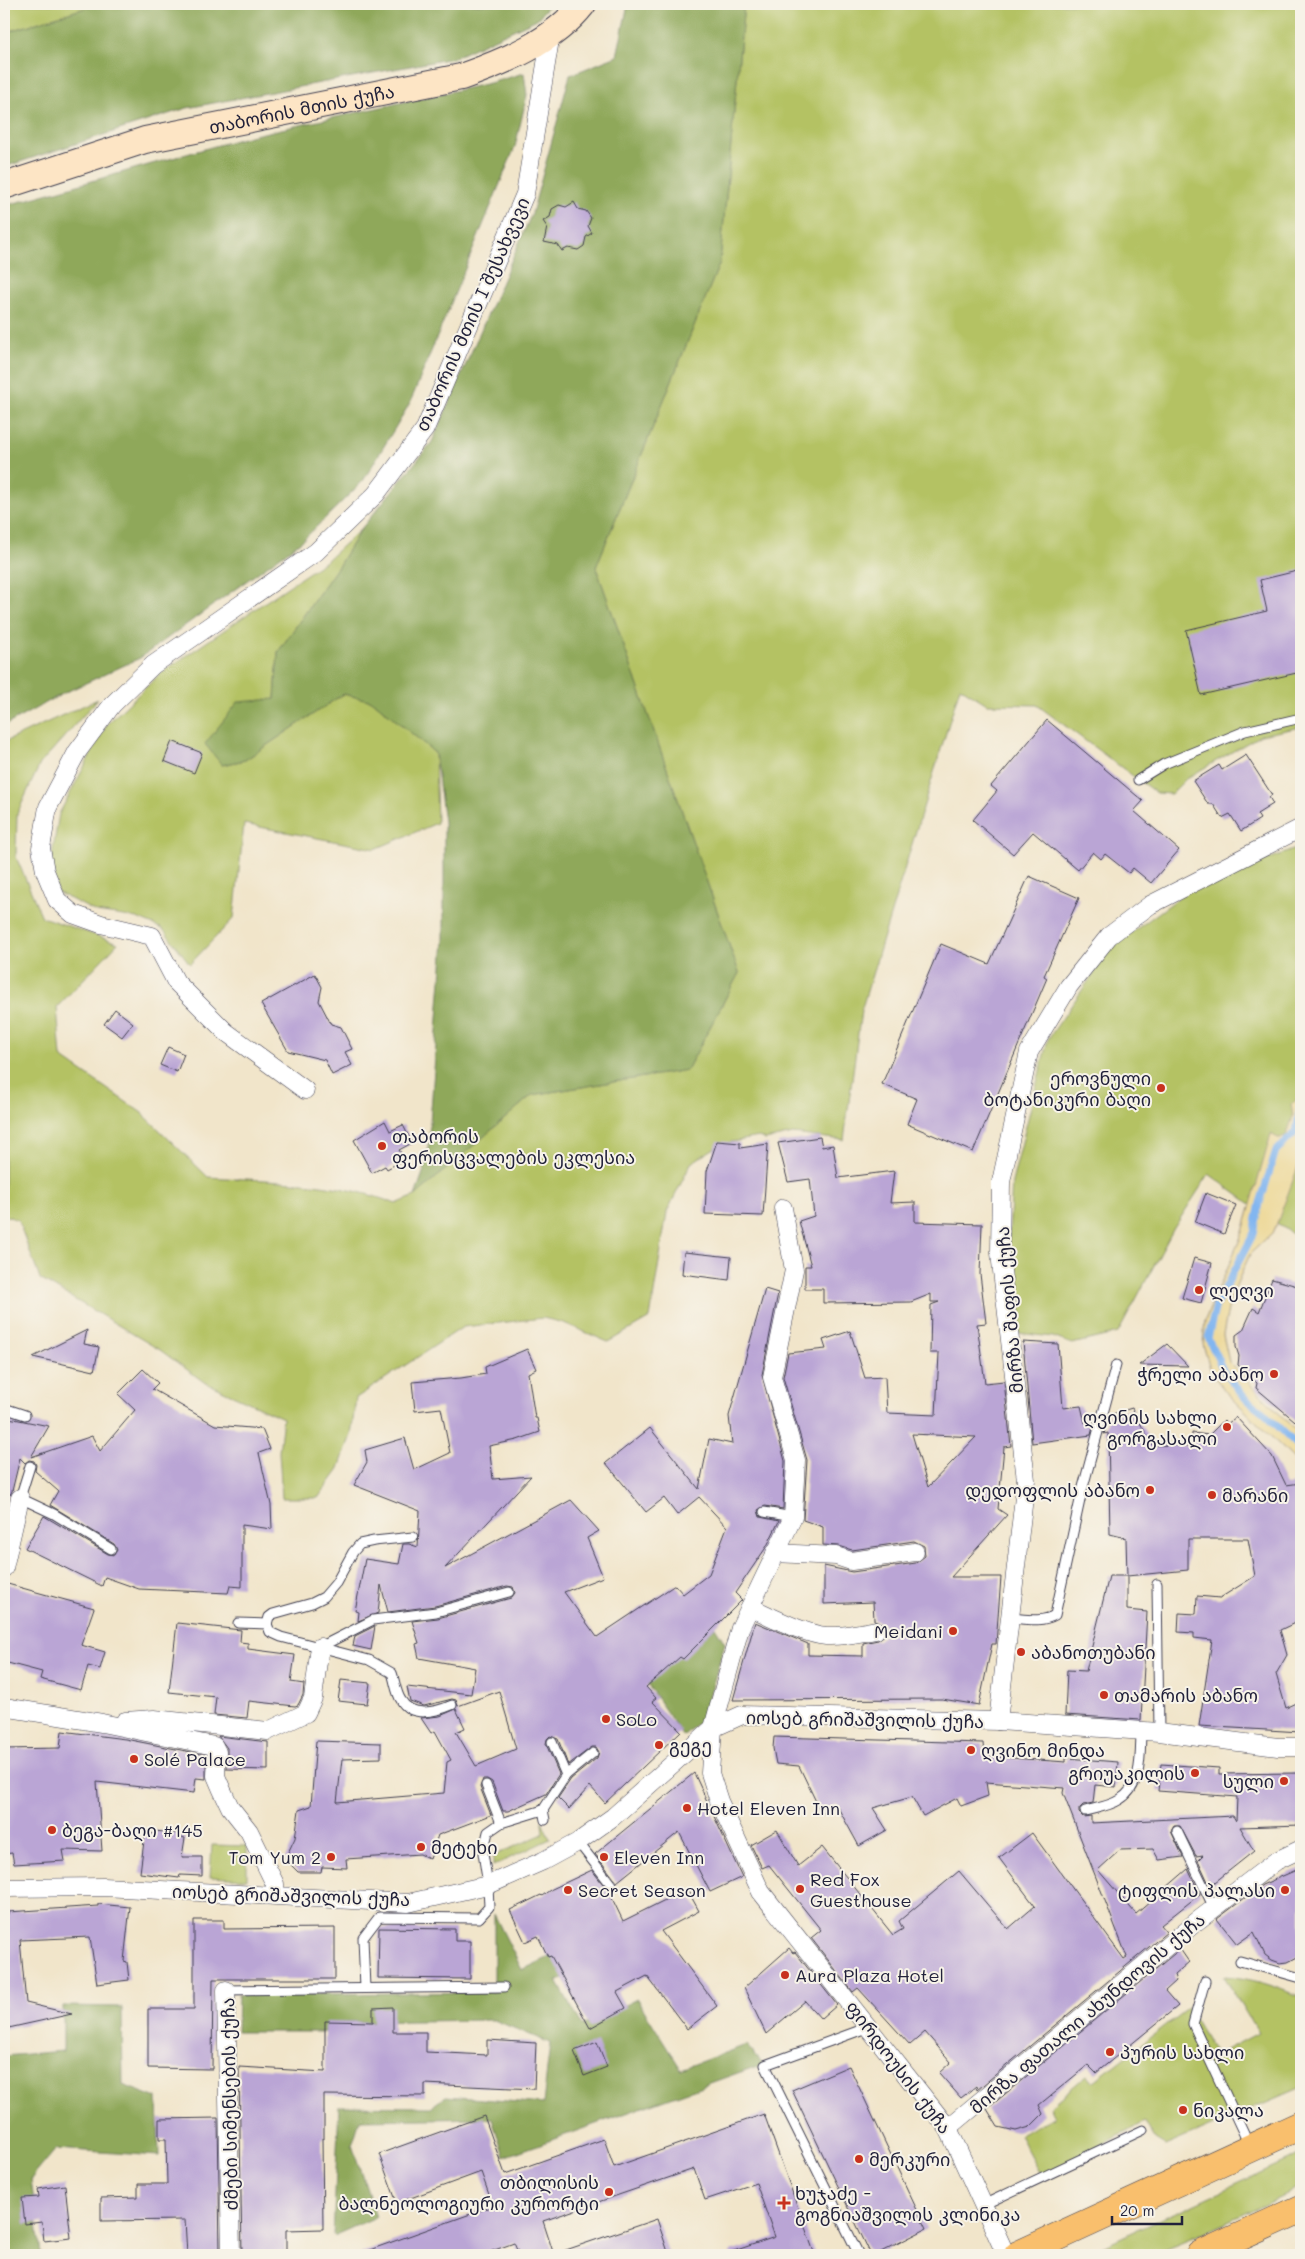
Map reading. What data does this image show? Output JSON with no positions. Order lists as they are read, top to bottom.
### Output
{
  "streets": {
    "main road": ["თაბორის მთის ქუჩა"],
    "street": [
      "თაბორის მთის I შესახვევი",
      "მირზა შაფის ქუჩა",
      "იოსებ გრიშაშვილის ქუჩა",
      "მირზა ფათალი ახუნდოვის ქუჩა",
      "ფირდოუსის ქუჩა",
      "ძმები სიმენსების ქუჩა"
    ]
  },
  "crossings": [
    ["თაბორის მთის ქუჩა", "თაბორის მთის I შესახვევი"],
    ["მირზა შაფის ქუჩა", "იოსებ გრიშაშვილის ქუჩა"],
    ["იოსებ გრიშაშვილის ქუჩა", "ფირდოუსის ქუჩა"],
    ["მირზა ფათალი ახუნდოვის ქუჩა", "ფირდოუსის ქუჩა"]
  ],
  "places": {
    "other": [
      "ეროვნული ბოტანიკური ბაღი",
      "თაბორის ფერისცვალების ეკლესია",
      "ლეღვი",
      "ჭრელი აბანო",
      "ღვინის სახლი გორგასალი",
      "დედოფლის აბანო",
      "მარანი",
      "Meidani",
      "აბანოთუბანი",
      "თამარის აბანო",
      "SoLo",
      "გეგე",
      "ღვინო მინდა",
      "Solé Palace",
      "გრიუაკილის",
      "სული",
      "Hotel Eleven Inn",
      "ბეგა-ბაღი #145",
      "მეტეხი",
      "Tom Yum 2",
      "Eleven Inn",
      "Red Fox Guesthouse",
      "Secret Season",
      "ტიფლის პალასი",
      "Aura Plaza Hotel",
      "პურის სახლი",
      "ნიკალა",
      "მერკური",
      "თბილისის ბალნეოლოგიური კურორტი"
    ],
    "health": ["ხუჯაძე - გოგნიაშვილის კლინიკა"]
  },
  "scale_bar": "20 m"
}
